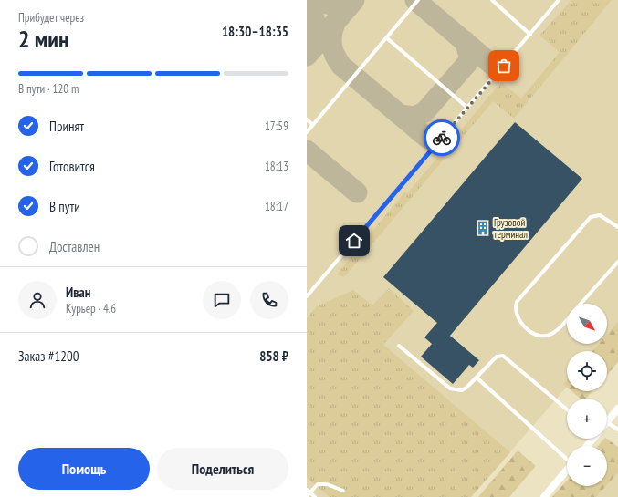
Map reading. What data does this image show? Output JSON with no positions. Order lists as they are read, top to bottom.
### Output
{
  "places": {
    "building": ["Грузовой терминал"]
  },
  "north": "bottom right",
  "page": {
    "heading": ["2 мин", "Прибудет через", "18:30–18:35"],
    "panel": [
      "Иван",
      "Курьер · 4.6",
      "Заказ #1200",
      "858 ₽"
    ],
    "bar": "В пути · 120 m",
    "list": [
      ["Принят", "17:59"],
      ["Готовится", "18:13"],
      ["В пути", "18:17"],
      "Доставлен"
    ],
    "map_buttons": ["+", "−"],
    "buttons": ["Помощь", "Поделиться"]
  }
}
